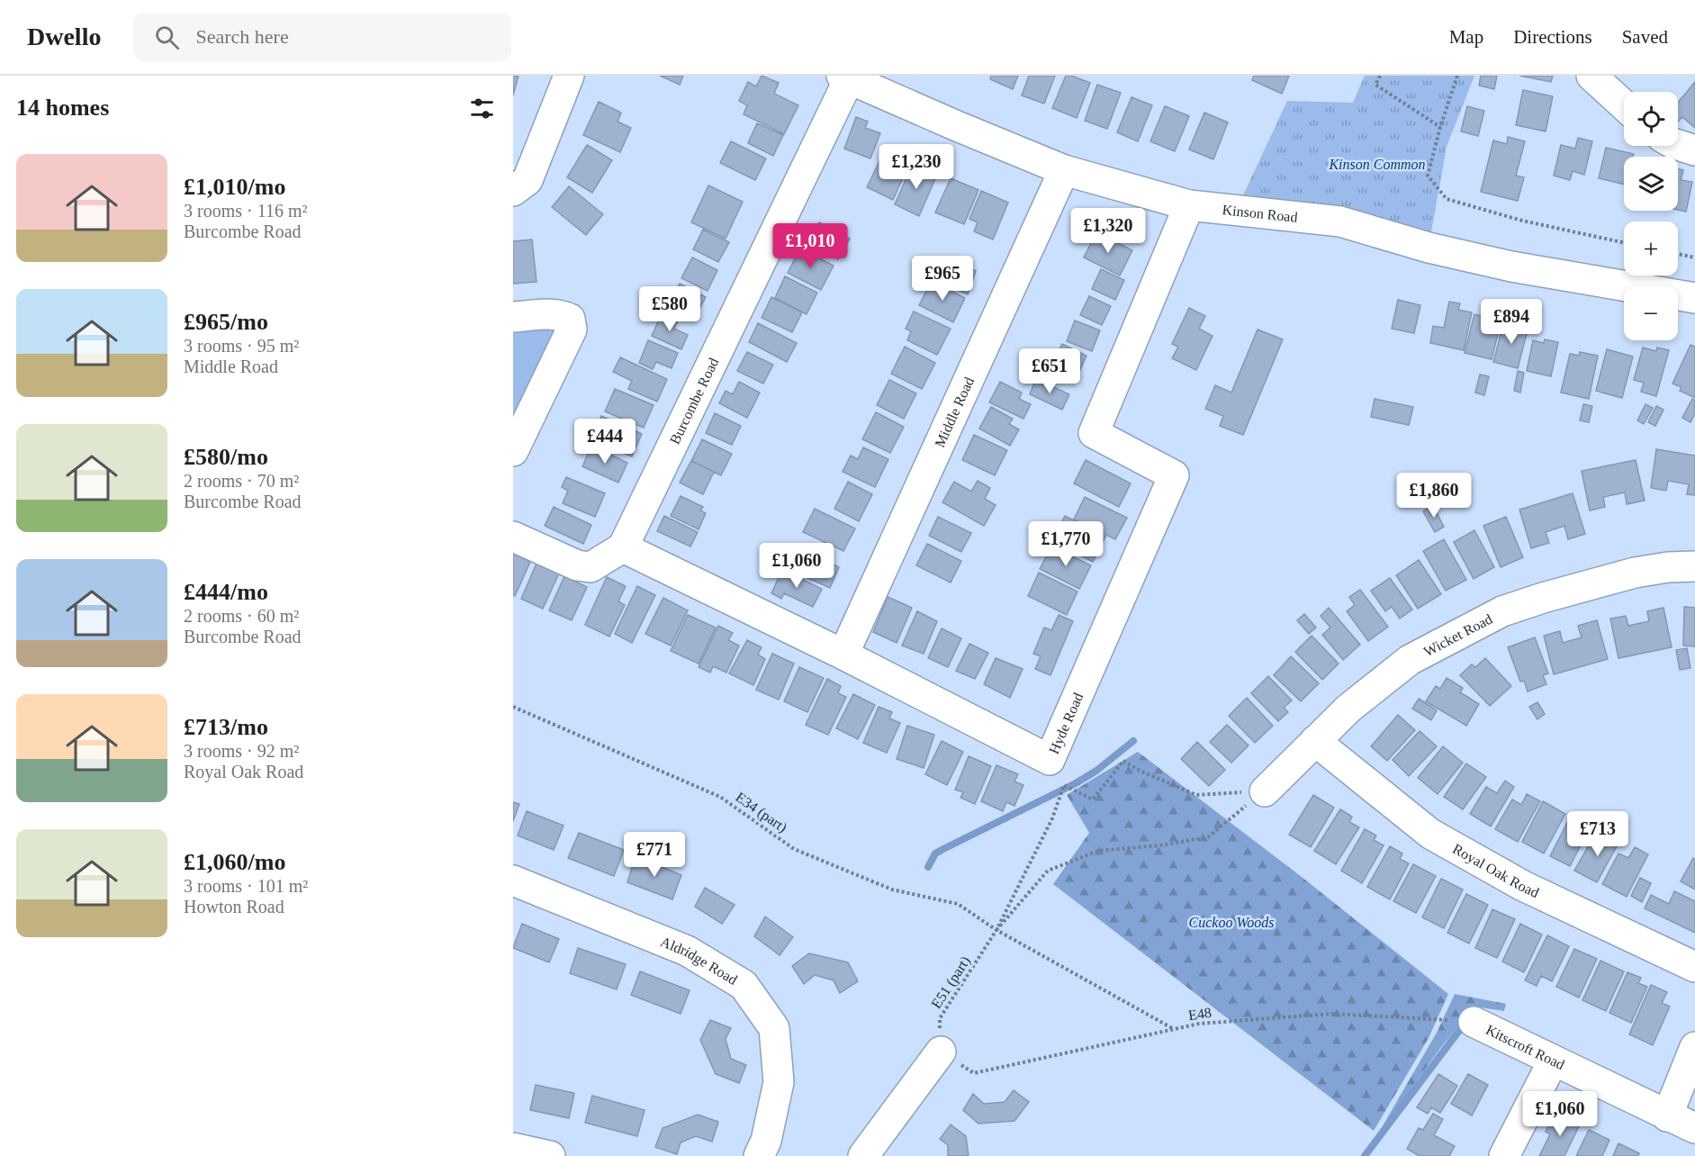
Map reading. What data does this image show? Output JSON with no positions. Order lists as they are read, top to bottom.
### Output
{
  "streets": {
    "street": [
      "Kinson Road",
      "Burcombe Road",
      "Middle Road",
      "Wicket Road",
      "Hyde Road",
      "Royal Oak Road",
      "Aldridge Road",
      "Kitscroft Road"
    ],
    "path": ["E34 (part)", "E51 (part)", "E48"]
  },
  "crossings": [
    ["Kinson Road", "Burcombe Road"],
    ["Kinson Road", "Middle Road"],
    ["Kinson Road", "Hyde Road"],
    ["Burcombe Road", "Hyde Road"],
    ["Middle Road", "Hyde Road"],
    ["Wicket Road", "Royal Oak Road"],
    ["E34 (part)", "E51 (part)"],
    ["E34 (part)", "E48"],
    ["E51 (part)", "E48"],
    ["E48", "Kitscroft Road"]
  ],
  "parks": ["Kinson Common", "Cuckoo Woods"],
  "page": {
    "header": "Dwello",
    "search": "Search here",
    "nav": ["Map", "Directions", "Saved"],
    "heading": "14 homes",
    "map_buttons": ["+", "−"],
    "list": [
      {
        "name": "£1,010/mo",
        "note": "3 rooms · 116 m² · Burcombe Road"
      },
      {
        "name": "£965/mo",
        "note": "3 rooms · 95 m² · Middle Road"
      },
      {
        "name": "£580/mo",
        "note": "2 rooms · 70 m² · Burcombe Road"
      },
      {
        "name": "£444/mo",
        "note": "2 rooms · 60 m² · Burcombe Road"
      },
      {
        "name": "£713/mo",
        "note": "3 rooms · 92 m² · Royal Oak Road"
      },
      {
        "name": "£1,060/mo",
        "note": "3 rooms · 101 m² · Howton Road"
      }
    ],
    "price": [
      "£1,230",
      "£1,320",
      "£1,010",
      "£965",
      "£580",
      "£894",
      "£651",
      "£444",
      "£1,860",
      "£1,770",
      "£1,060",
      "£713",
      "£771",
      "£1,060"
    ]
  }
}
